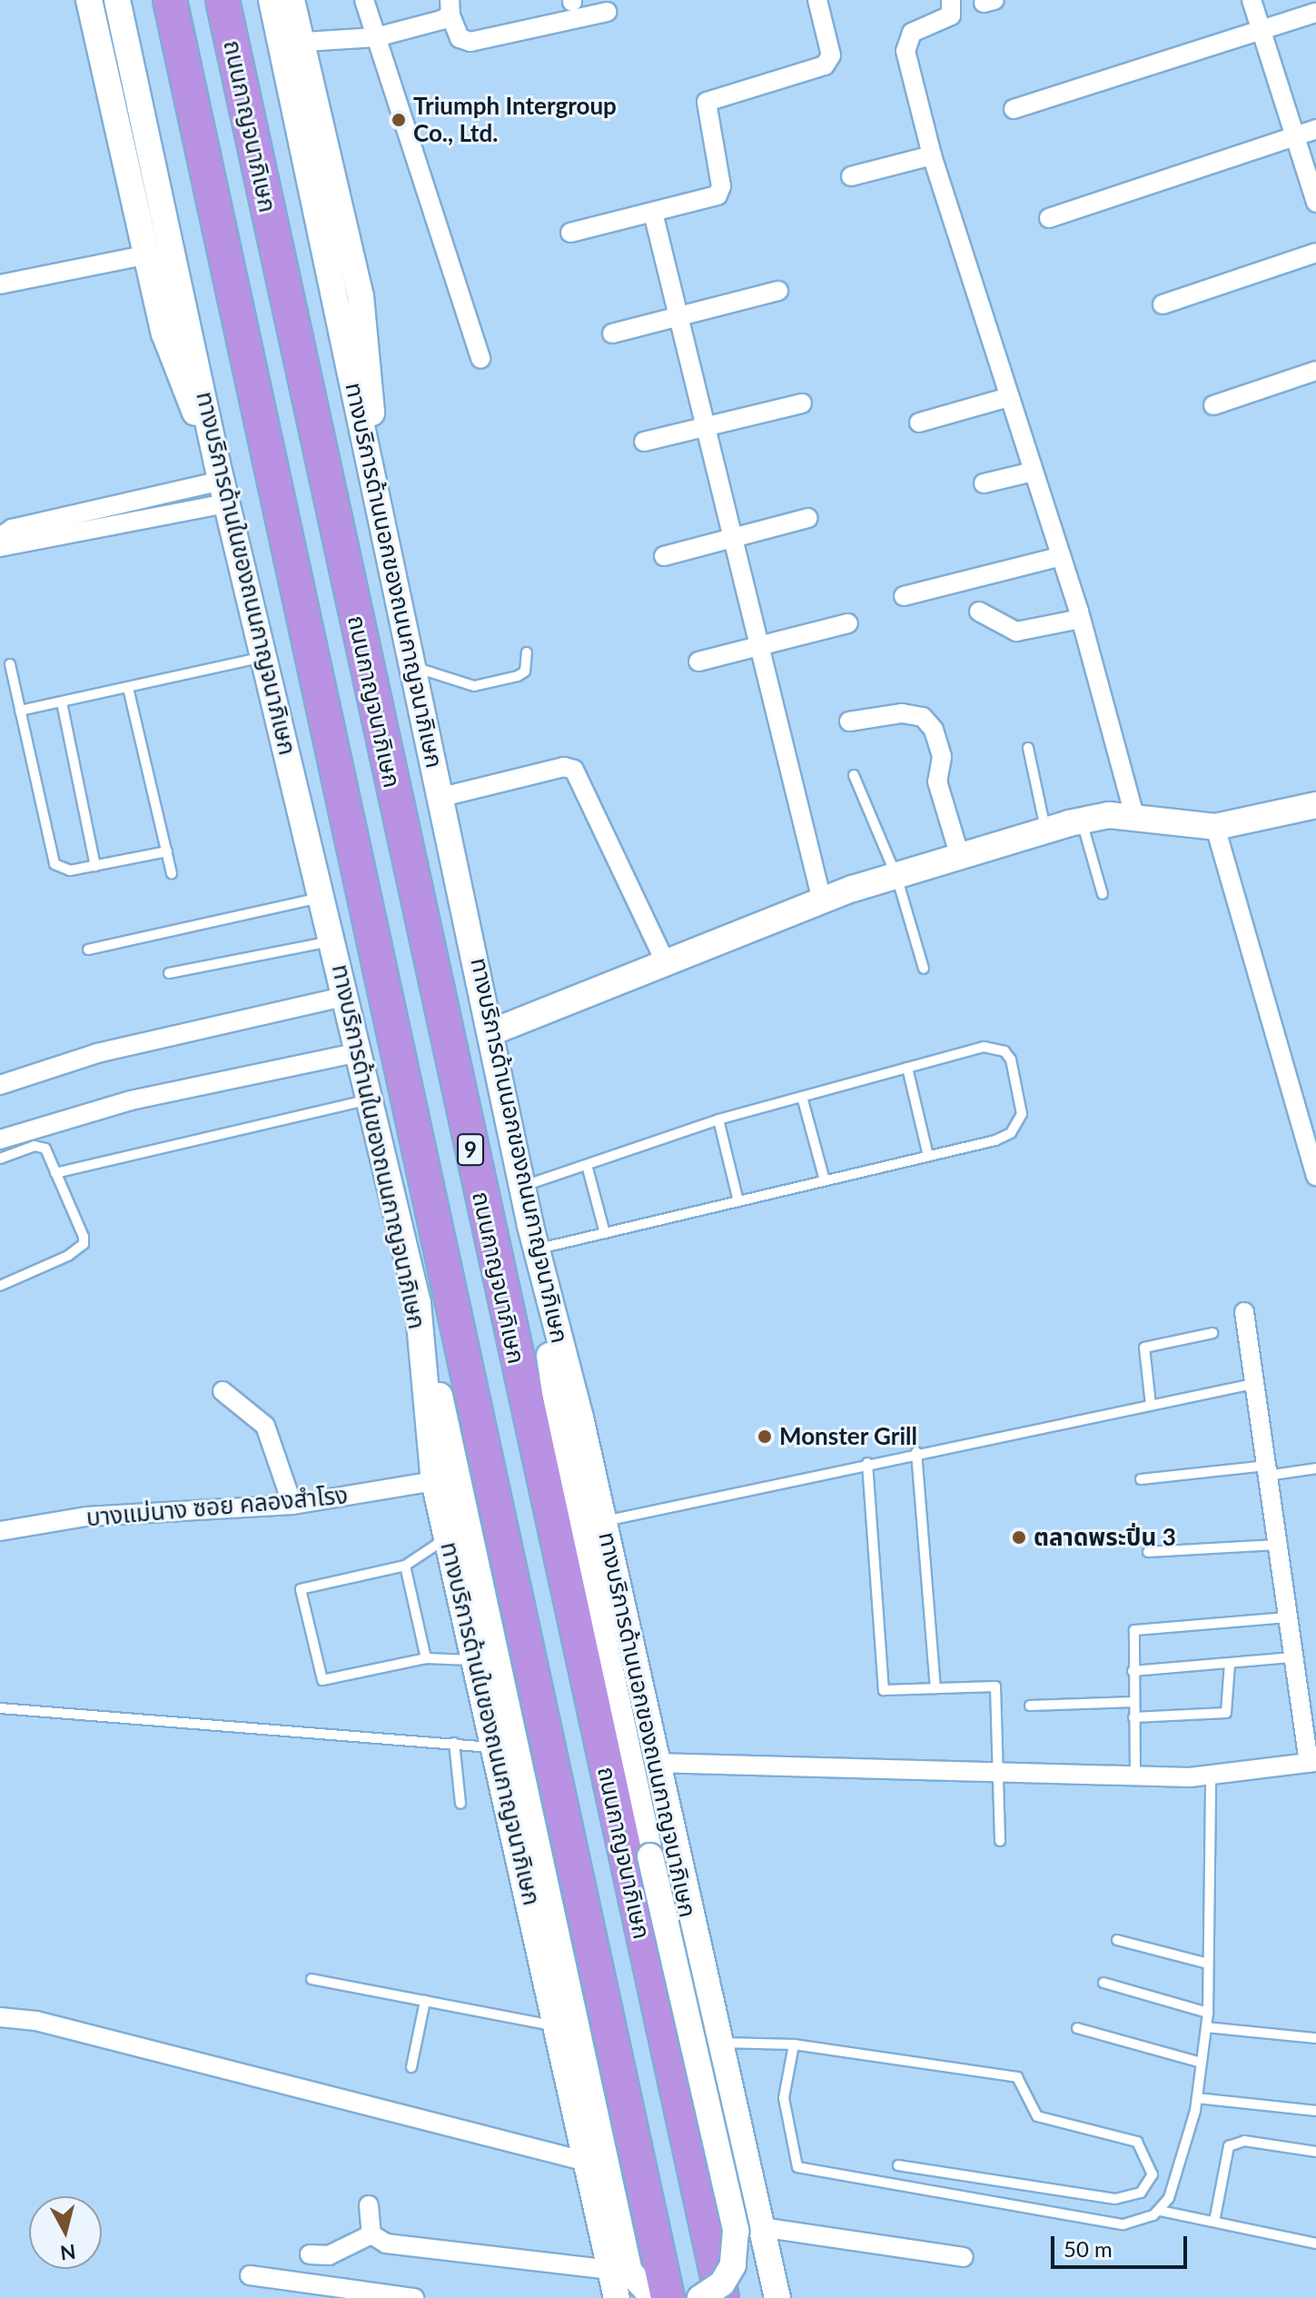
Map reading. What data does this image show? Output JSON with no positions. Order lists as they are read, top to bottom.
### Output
{
  "streets": {
    "highway": ["ถนนกาญจนาภิเษก", "9"],
    "main road": ["ทางบริการด้านในของถนนกาญจนาภิเษก", "ทางบริการด้านนอกของถนนกาญจนาภิเษก"],
    "street": ["บางแม่นาง ซอย คลองสำโรง"]
  },
  "crossings": [
    ["ทางบริการด้านในของถนนกาญจนาภิเษก", "บางแม่นาง ซอย คลองสำโรง"]
  ],
  "places": ["Triumph Intergroup Co., Ltd.", "Monster Grill", "ตลาดพระปิ่น 3"],
  "scale_bar": "50 m",
  "north": "bottom"
}
